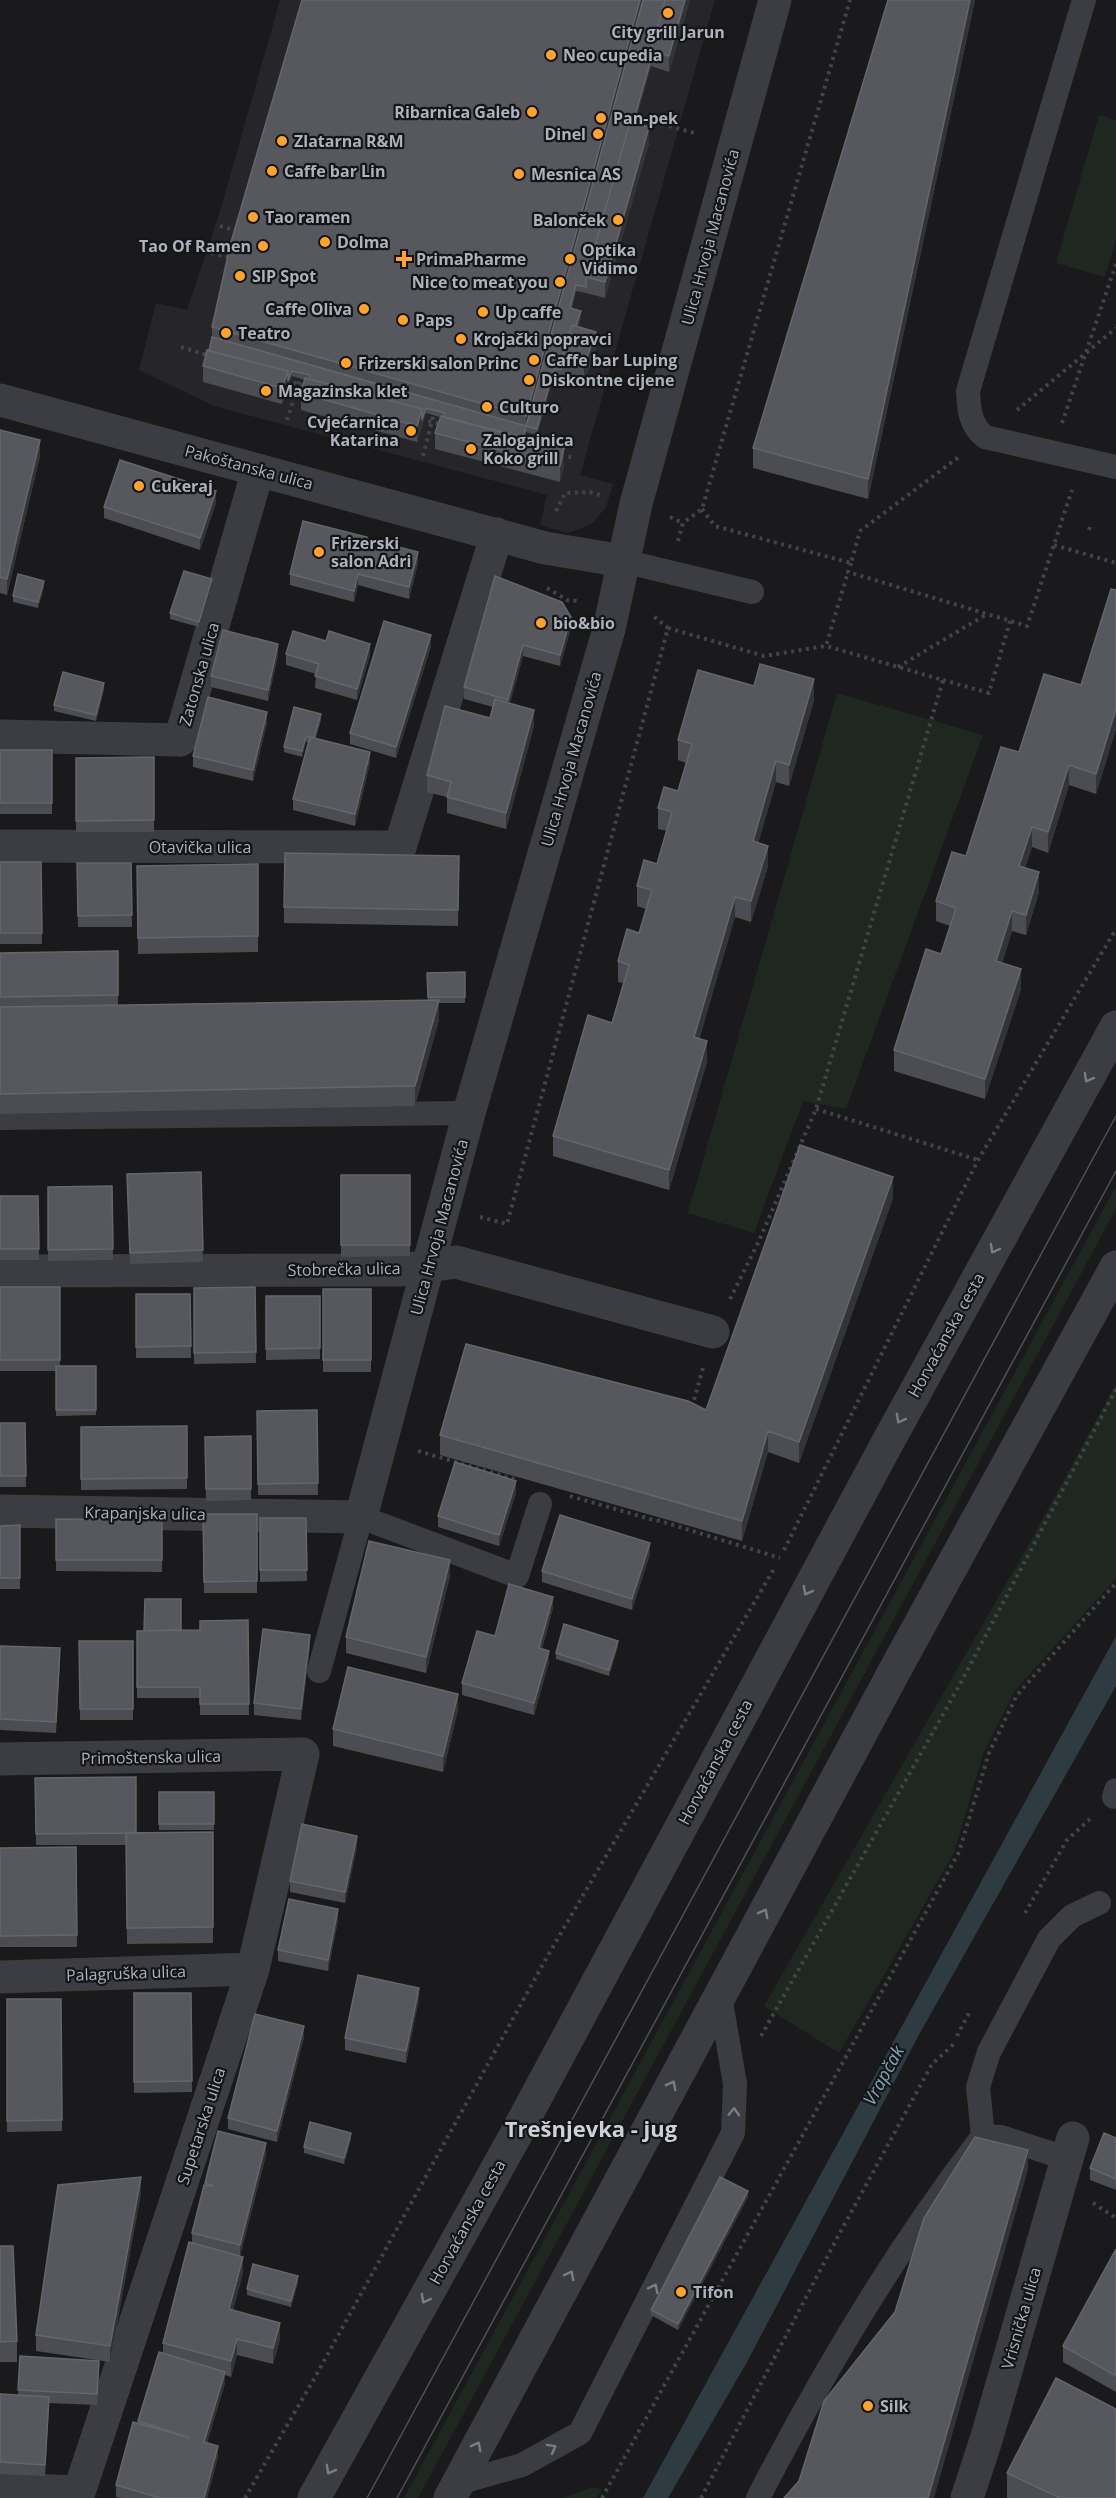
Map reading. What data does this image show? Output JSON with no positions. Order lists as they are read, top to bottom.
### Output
{
  "streets": {
    "street": [
      "Ulica Hrvoja Macanovića",
      "Pakoštanska ulica",
      "Zatonska ulica",
      "Otavička ulica",
      "Stobrečka ulica",
      "Horvaćanska cesta",
      "Krapanjska ulica",
      "Primoštenska ulica",
      "Palagruška ulica",
      "Supetarska ulica",
      "Vrisnička ulica"
    ]
  },
  "crossings": [
    ["Ulica Hrvoja Macanovića", "Pakoštanska ulica"],
    ["Ulica Hrvoja Macanovića", "Stobrečka ulica"],
    ["Ulica Hrvoja Macanovića", "Krapanjska ulica"],
    ["Pakoštanska ulica", "Zatonska ulica"],
    ["Pakoštanska ulica", "Otavička ulica"],
    ["Primoštenska ulica", "Supetarska ulica"],
    ["Palagruška ulica", "Supetarska ulica"]
  ],
  "districts": ["Trešnjevka - jug"],
  "water": ["Vrapčak"],
  "places": {
    "other": [
      "City grill Jarun",
      "Neo cupedia",
      "Ribarnica Galeb",
      "Pan-pek",
      "Dinel",
      "Zlatarna R&M",
      "Caffe bar Lin",
      "Mesnica AS",
      "Tao ramen",
      "Balonček",
      "Dolma",
      "Tao Of Ramen",
      "Optika Vidimo",
      "SIP Spot",
      "Nice to meat you",
      "Caffe Oliva",
      "Up caffe",
      "Paps",
      "Teatro",
      "Krojački popravci",
      "Caffe bar Luping",
      "Frizerski salon Princ",
      "Diskontne cijene",
      "Magazinska klet",
      "Culturo",
      "Cvjećarnica Katarina",
      "Zalogajnica Koko grill",
      "Cukeraj",
      "Frizerski salon Adri",
      "bio&bio",
      "Tifon",
      "Silk"
    ],
    "health": ["PrimaPharme"]
  }
}
